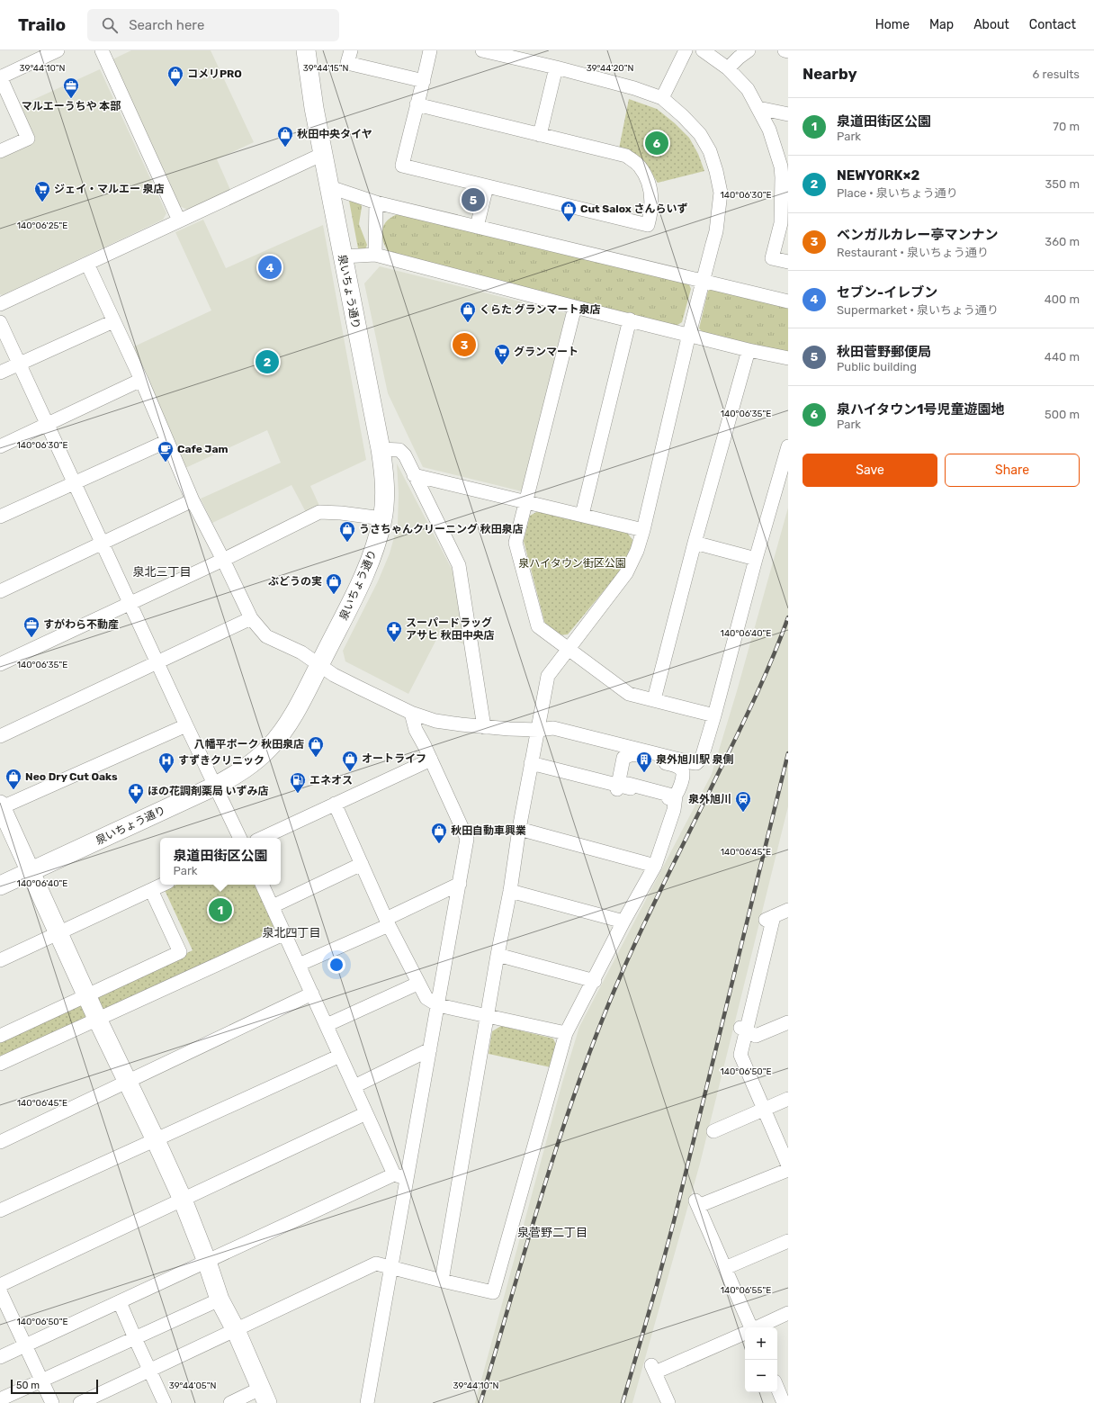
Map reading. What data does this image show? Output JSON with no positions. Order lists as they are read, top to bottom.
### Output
{
  "streets": {
    "street": ["泉いちょう通り"]
  },
  "districts": ["泉北三丁目", "泉北四丁目", "泉菅野二丁目"],
  "parks": ["泉ハイタウン街区公園"],
  "places": {
    "shop": [
      "コメリPRO",
      "秋田中央タイヤ",
      "Cut Salox さんらいず",
      "くらた グランマート泉店",
      "うさちゃんクリーニング 秋田泉店",
      "ぶどうの実",
      "八幡平ポーク 秋田泉店",
      "オートライフ",
      "Neo Dry Cut Oaks",
      "秋田自動車興業"
    ],
    "office": ["マルエーうちや 本部", "すがわら不動産"],
    "supermarket": ["ジェイ・マルエー 泉店", "グランマート"],
    "cafe": ["Cafe Jam"],
    "pharmacy": ["スーパードラッグ アサヒ 秋田中央店", "ほの花調剤薬局 いずみ店"],
    "building": ["泉外旭川駅 泉側"],
    "hospital": ["すずきクリニック"],
    "fuel station": ["エネオス"],
    "station": ["泉外旭川"]
  },
  "scale_bar": "50 m",
  "page": {
    "header": "Trailo",
    "search": "Search here",
    "nav": [
      "Home",
      "Map",
      "About",
      "Contact"
    ],
    "heading": ["Nearby", "6 results"],
    "list": [
      {
        "mark": "1",
        "name": "泉道田街区公園",
        "note": "Park",
        "value": "70 m"
      },
      {
        "mark": "2",
        "name": "NEWYORK×2",
        "note": "Place · 泉いちょう通り",
        "value": "350 m"
      },
      {
        "mark": "3",
        "name": "ベンガルカレー亭マンナン",
        "note": "Restaurant · 泉いちょう通り",
        "value": "360 m"
      },
      {
        "mark": "4",
        "name": "セブン-イレブン",
        "note": "Supermarket · 泉いちょう通り",
        "value": "400 m"
      },
      {
        "mark": "5",
        "name": "秋田菅野郵便局",
        "note": "Public building",
        "value": "440 m"
      },
      {
        "mark": "6",
        "name": "泉ハイタウン1号児童遊園地",
        "note": "Park",
        "value": "500 m"
      }
    ],
    "pins": [
      "6",
      "5",
      "4",
      "3",
      "2",
      "1"
    ],
    "buttons": ["Save", "Share"],
    "popup": ["泉道田街区公園", "Park"],
    "map_buttons": ["+", "−"],
    "scale": "50 m"
  },
  "coordinates": [
    "39°44'10\"N",
    "39°44'15\"N",
    "39°44'20\"N",
    "140°06'30\"E",
    "140°06'25\"E",
    "140°06'35\"E",
    "140°06'40\"E",
    "140°06'45\"E",
    "140°06'50\"E",
    "140°06'55\"E",
    "39°44'05\"N"
  ]
}
